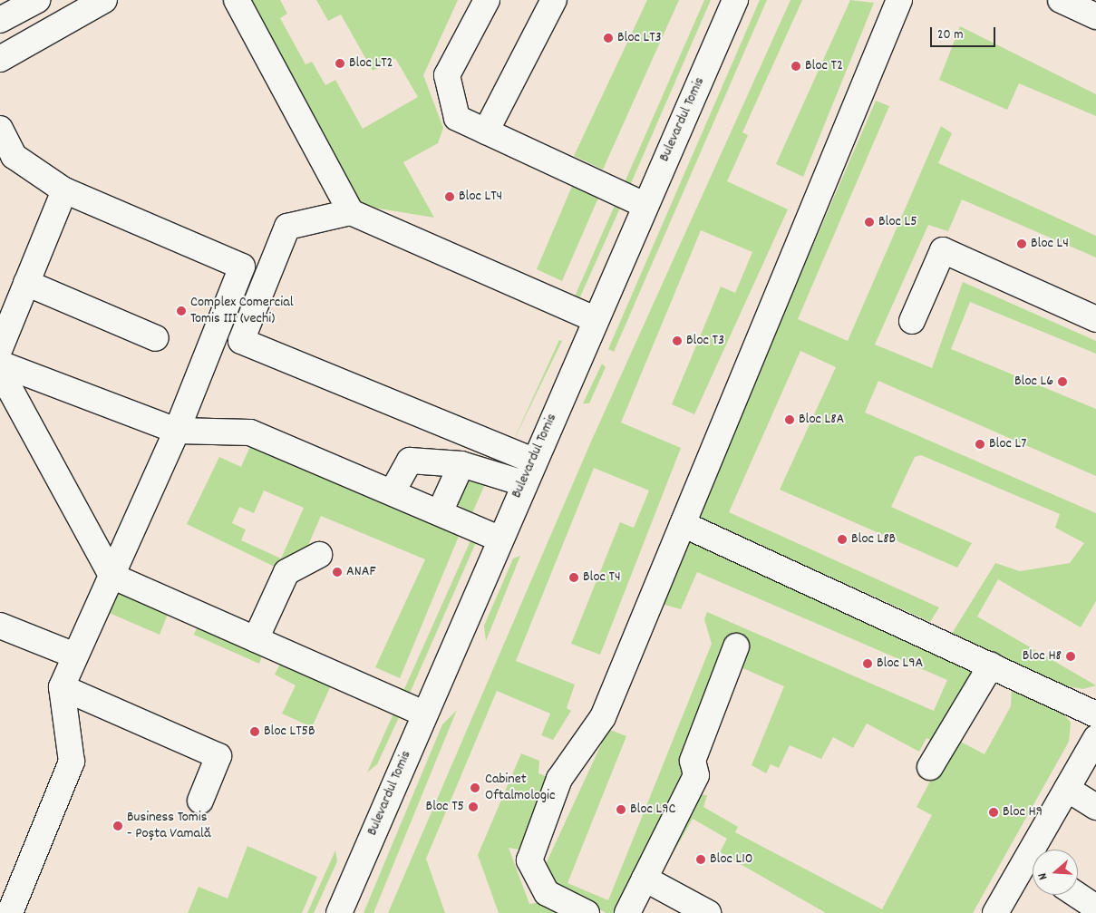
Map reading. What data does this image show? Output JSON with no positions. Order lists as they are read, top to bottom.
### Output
{
  "streets": {
    "street": ["Bulevardul Tomis"]
  },
  "places": [
    "Bloc LT3",
    "Bloc LT2",
    "Bloc T2",
    "Bloc LT4",
    "Bloc L5",
    "Bloc L4",
    "Complex Comercial Tomis III (vechi)",
    "Bloc T3",
    "Bloc L6",
    "Bloc L8A",
    "Bloc L7",
    "Bloc L8B",
    "ANAF",
    "Bloc T4",
    "Bloc H8",
    "Bloc L9A",
    "Bloc LT5B",
    "Cabinet Oftalmologic",
    "Bloc T5",
    "Bloc L9C",
    "Bloc H9",
    "Business Tomis - Poșta Vamală",
    "Bloc L10"
  ],
  "scale_bar": "20 m",
  "north": "left"
}
